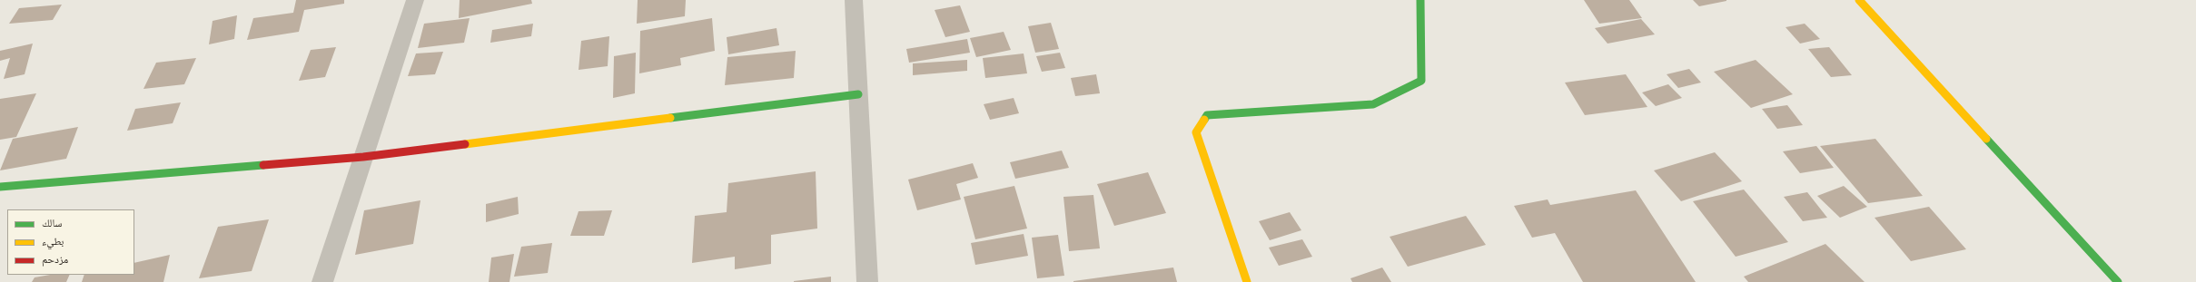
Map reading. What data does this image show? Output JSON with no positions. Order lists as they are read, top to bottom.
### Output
{
  "legend": ["سالك", "بطيء", "مزدحم"]
}
